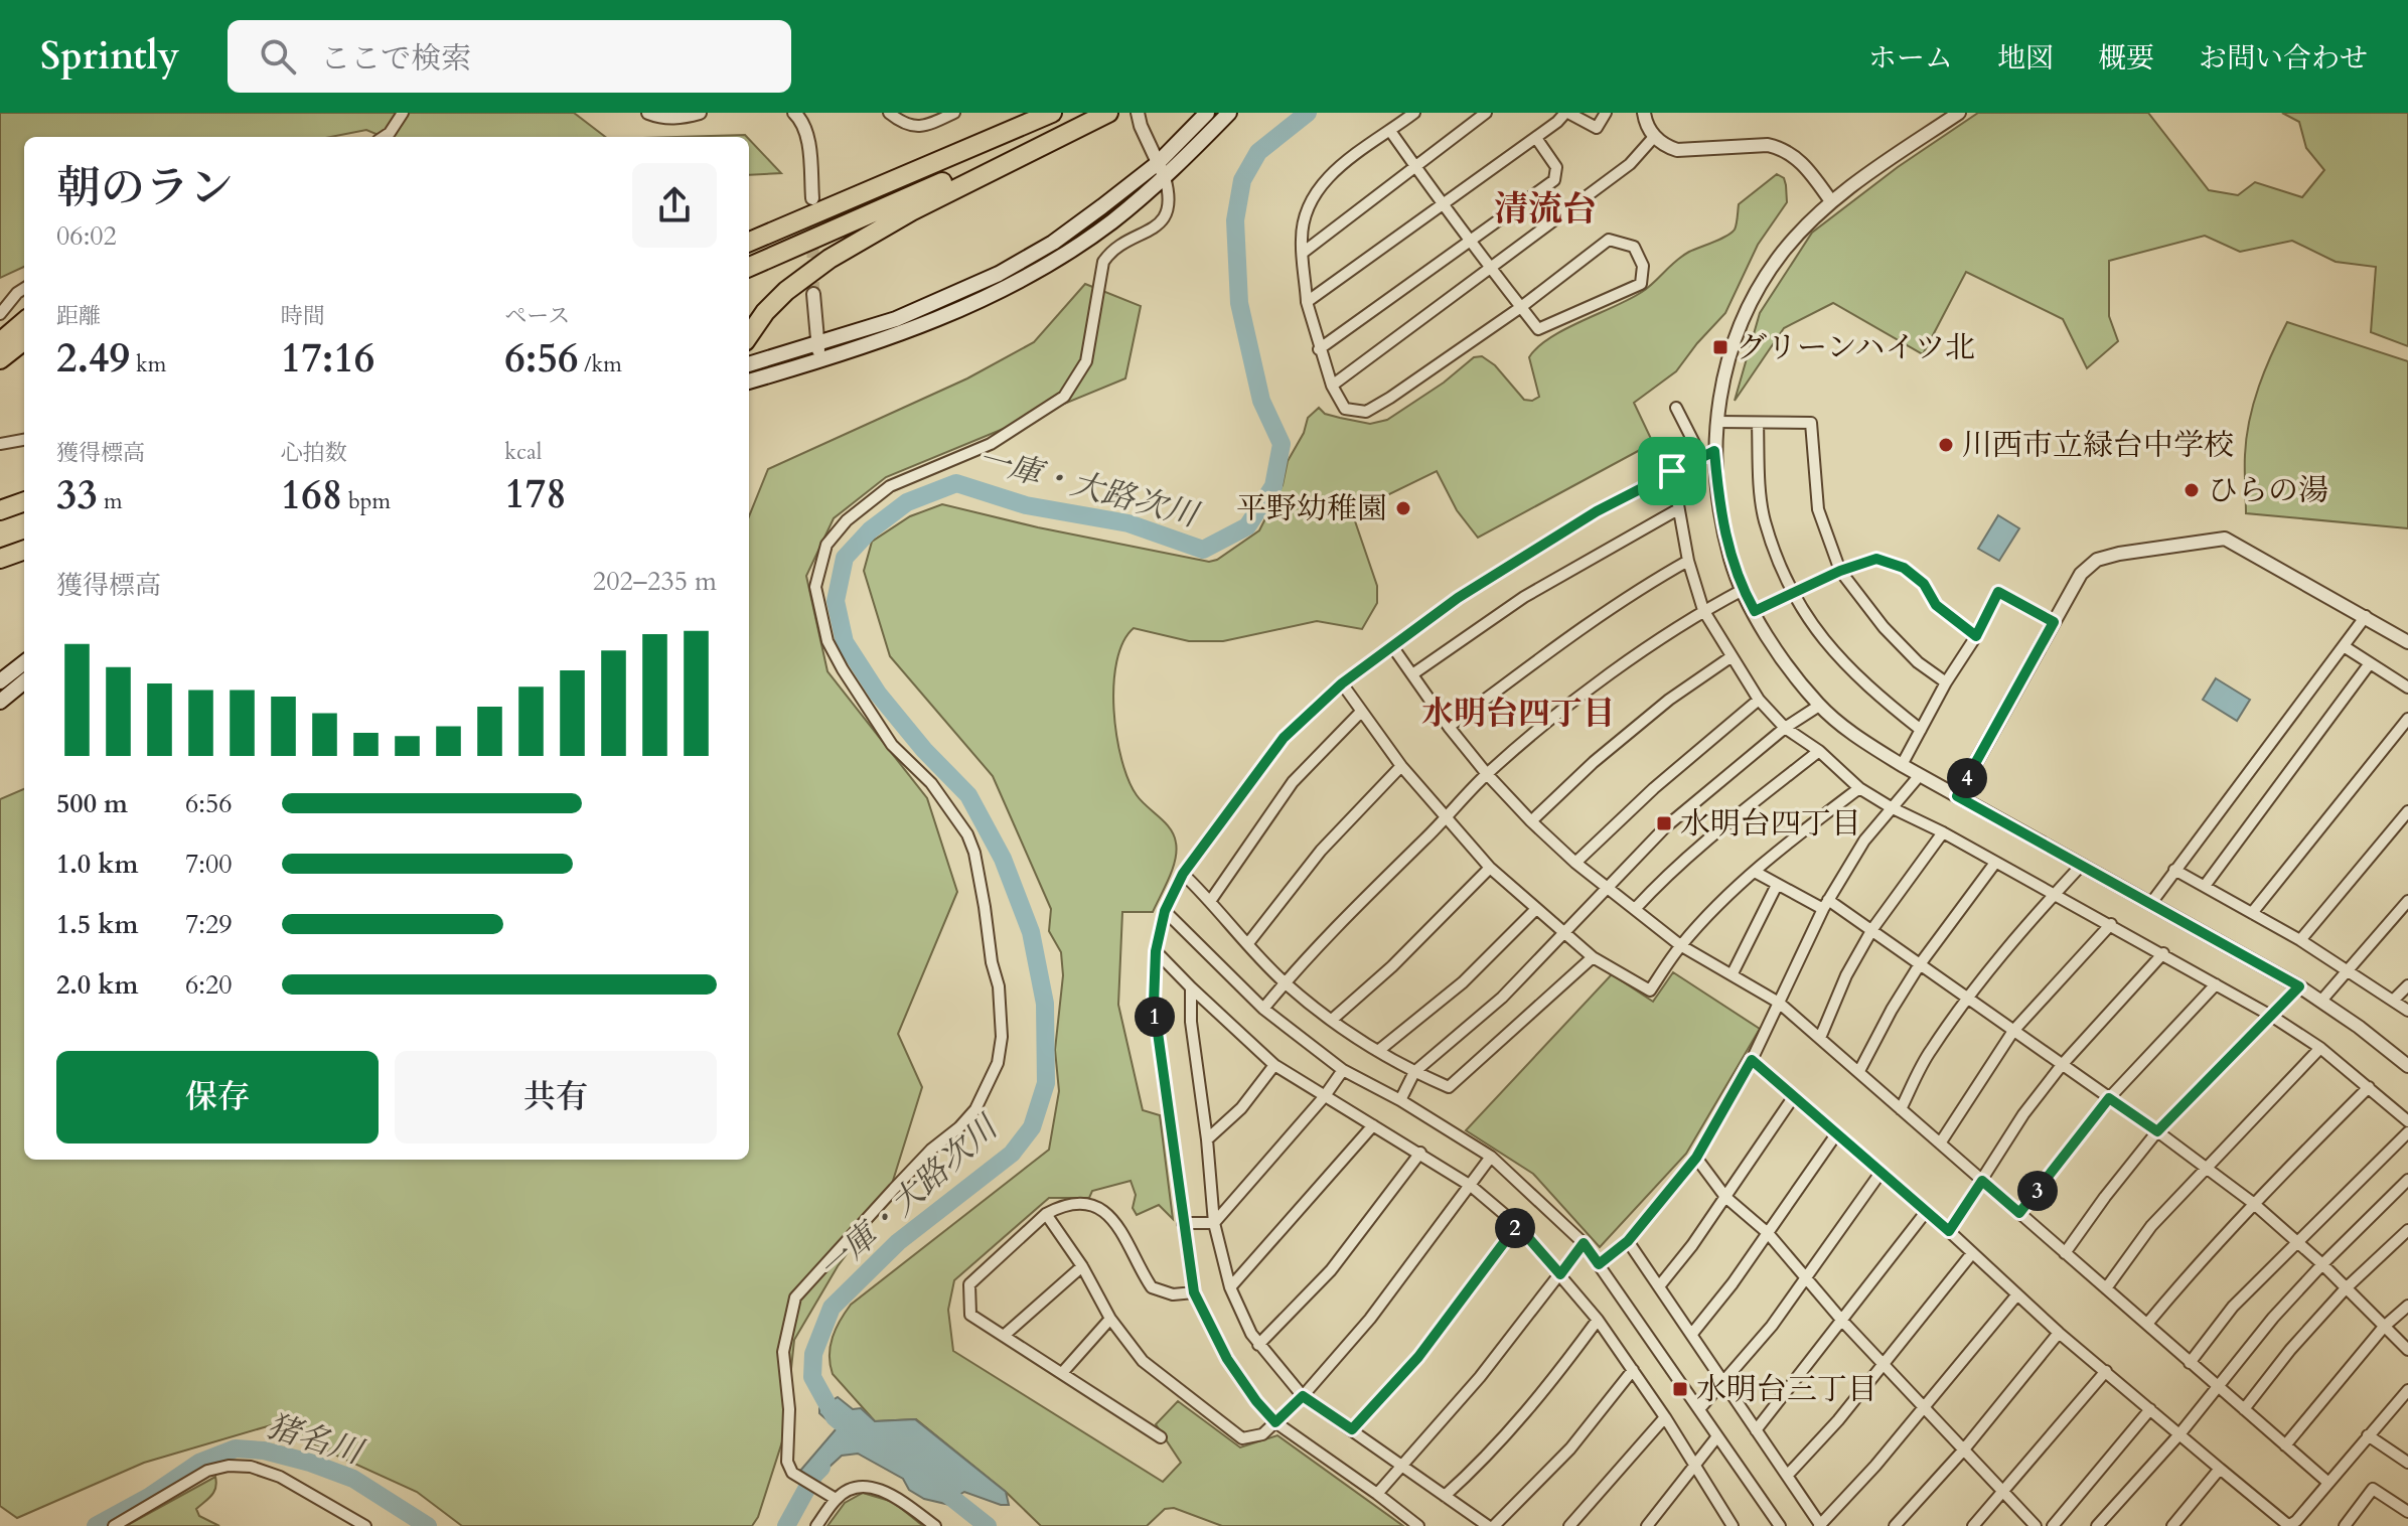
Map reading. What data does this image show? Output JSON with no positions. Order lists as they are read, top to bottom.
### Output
{
  "districts": ["清流台", "水明台四丁目"],
  "water": ["一庫・大路次川", "猪名川"],
  "places": {
    "transit": ["グリーンハイツ北", "水明台四丁目", "水明台三丁目"],
    "other": ["川西市立緑台中学校", "ひらの湯", "平野幼稚園"]
  },
  "page": {
    "header": "Sprintly",
    "search": "ここで検索",
    "nav": [
      "ホーム",
      "地図",
      "概要",
      "お問い合わせ"
    ],
    "heading": ["朝のラン", "06:02"],
    "stats": [
      ["距離", "2.49 km"],
      ["時間", "17:16"],
      ["ペース", "6:56 /km"],
      ["獲得標高", "33 m"],
      ["心拍数", "168 bpm"],
      ["kcal", "178"]
    ],
    "chart": ["獲得標高", "202–235 m"],
    "pins": [
      "4",
      "1",
      "3",
      "2"
    ],
    "list": [
      {
        "name": "500 m",
        "note": "6:56"
      },
      {
        "name": "1.0 km",
        "note": "7:00"
      },
      {
        "name": "1.5 km",
        "note": "7:29"
      },
      {
        "name": "2.0 km",
        "note": "6:20"
      }
    ],
    "buttons": ["保存", "共有"]
  }
}
